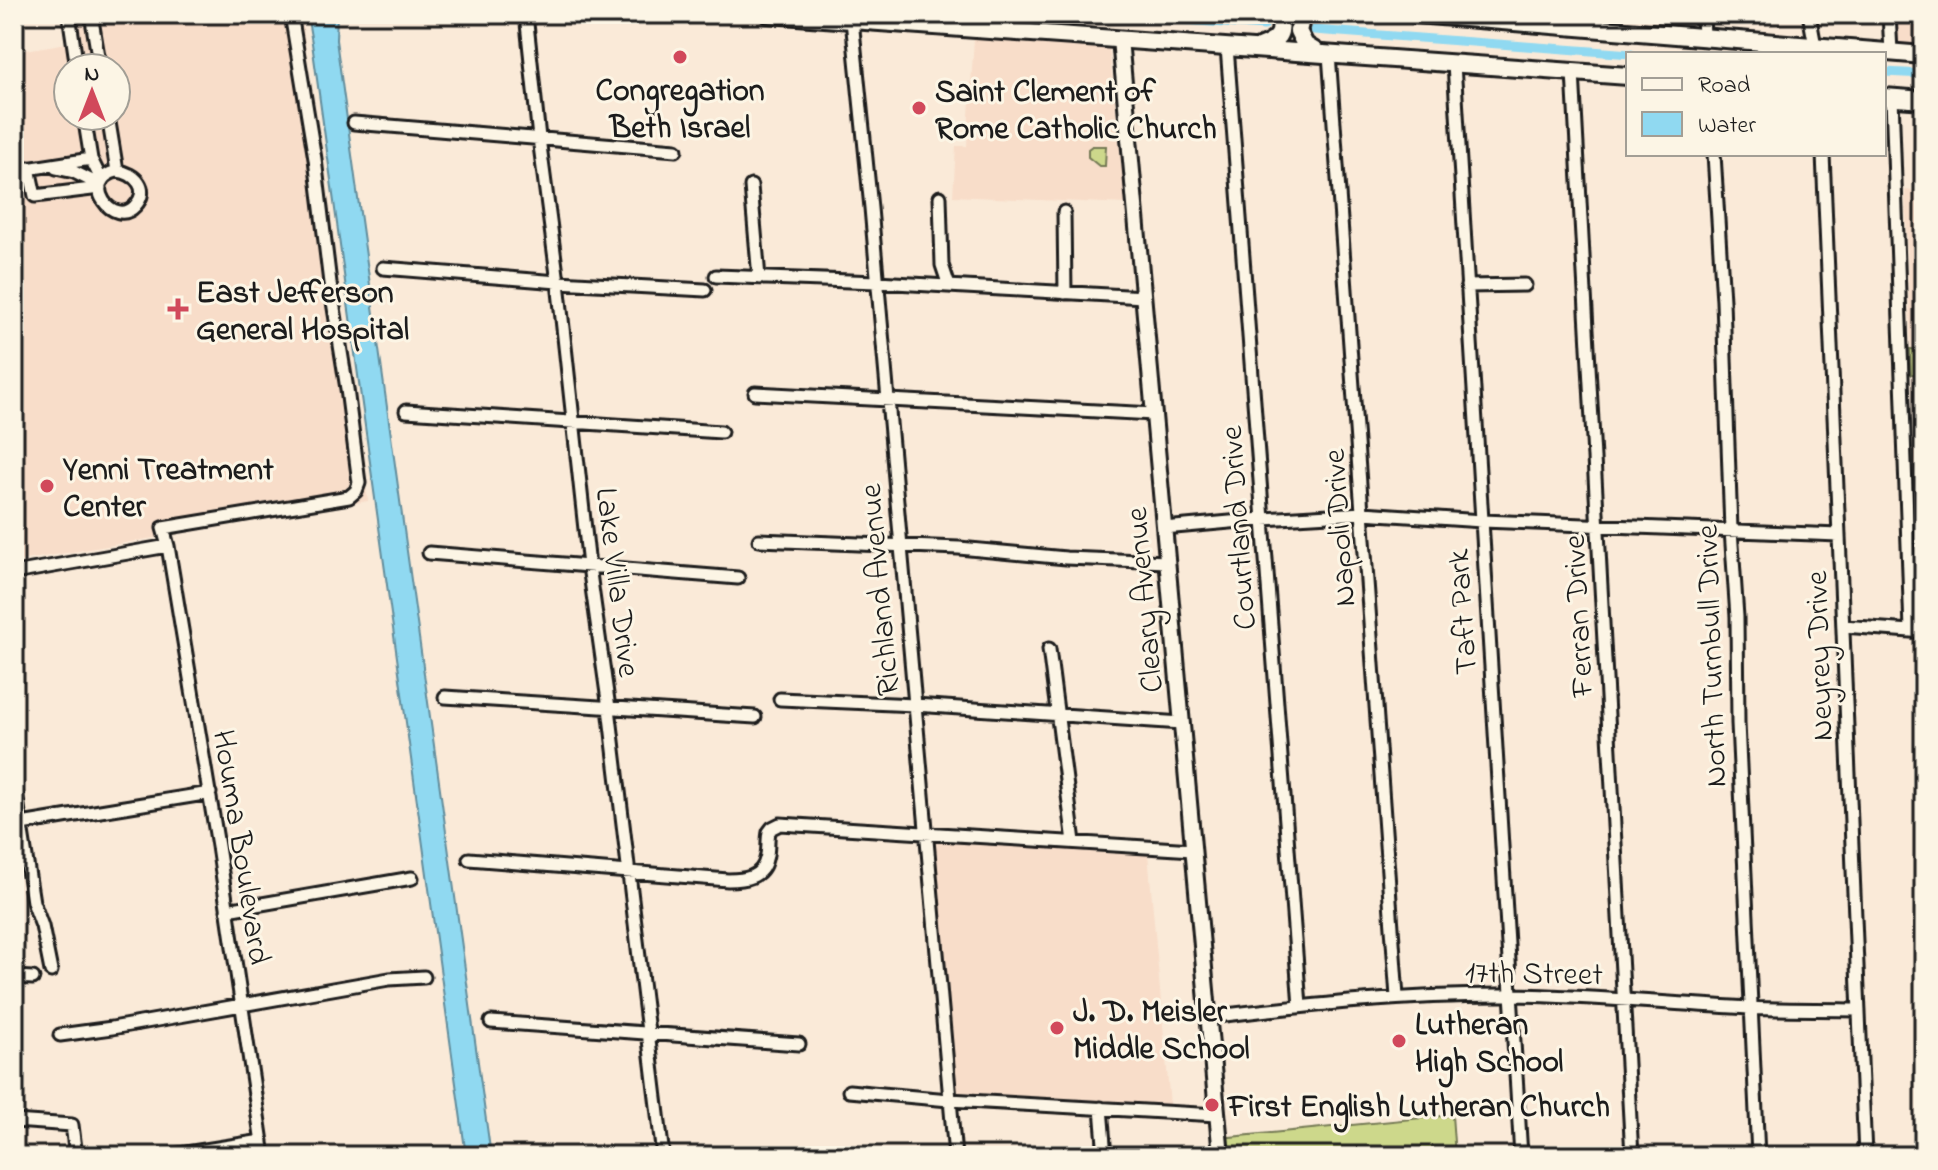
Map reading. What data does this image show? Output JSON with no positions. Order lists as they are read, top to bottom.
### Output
{
  "streets": {
    "street": [
      "Courtland Drive",
      "Napoli Drive",
      "Lake Villa Drive",
      "Richland Avenue",
      "Cleary Avenue",
      "Taft Park",
      "Ferran Drive",
      "North Turnbull Drive",
      "Neyrey Drive",
      "Houma Boulevard",
      "17th Street"
    ]
  },
  "crossings": [
    ["Courtland Drive", "17th Street"],
    ["Napoli Drive", "17th Street"],
    ["Cleary Avenue", "17th Street"],
    ["Taft Park", "17th Street"],
    ["Ferran Drive", "17th Street"],
    ["North Turnbull Drive", "17th Street"],
    ["Neyrey Drive", "17th Street"]
  ],
  "places": {
    "other": [
      "Congregation Beth Israel",
      "Saint Clement of Rome Catholic Church",
      "Yenni Treatment Center",
      "J. D. Meisler Middle School",
      "Lutheran High School",
      "First English Lutheran Church"
    ],
    "health": ["East Jefferson General Hospital"]
  },
  "legend": ["Road", "Water"],
  "north": "top"
}
